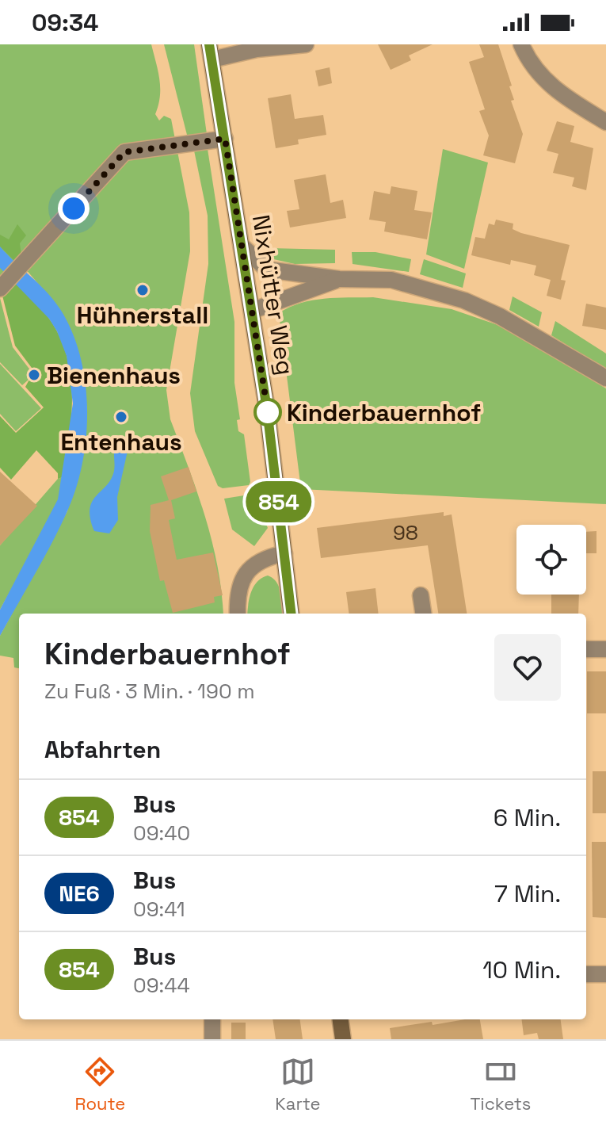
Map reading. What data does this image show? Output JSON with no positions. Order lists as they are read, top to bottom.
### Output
{
  "streets": {
    "main road": ["Nixhütter Weg"]
  },
  "places": [
    "Hühnerstall",
    "Bienenhaus",
    "Kinderbauernhof",
    "Entenhaus"
  ],
  "lines": ["bus line 854"],
  "house_numbers": ["98"],
  "page": {
    "status": "09:34",
    "on_map": "854",
    "heading": [
      ["Kinderbauernhof", "Zu Fuß · 3 Min. · 190 m"],
      "Abfahrten"
    ],
    "list": [
      {
        "mark": "854",
        "name": "Bus",
        "note": "09:40",
        "value": "6 Min."
      },
      {
        "mark": "NE6",
        "name": "Bus",
        "note": "09:41",
        "value": "7 Min."
      },
      {
        "mark": "854",
        "name": "Bus",
        "note": "09:44",
        "value": "10 Min."
      }
    ],
    "tabs": ["Route", "Karte", "Tickets"]
  }
}
